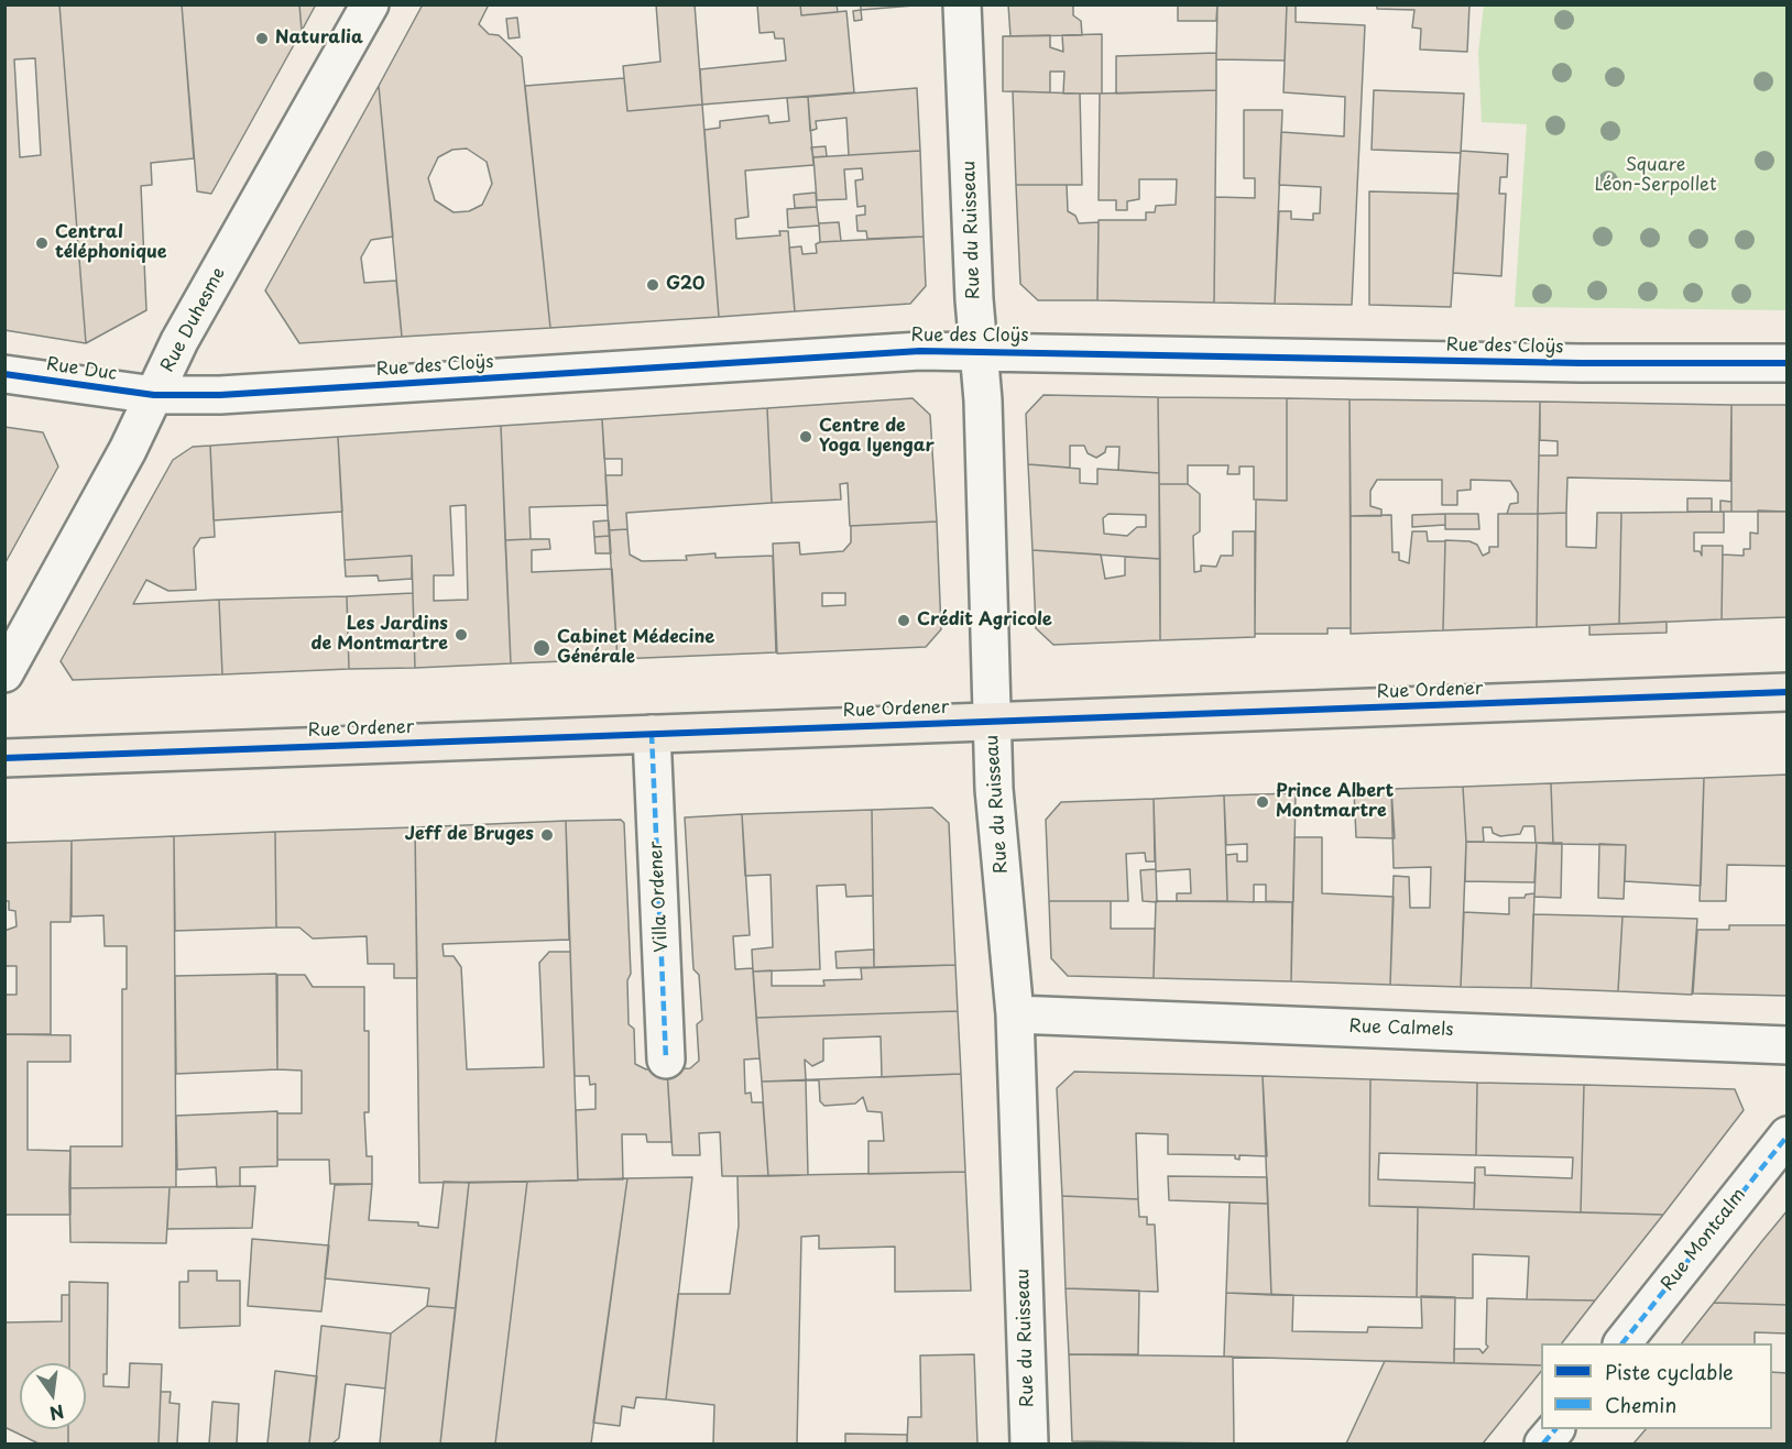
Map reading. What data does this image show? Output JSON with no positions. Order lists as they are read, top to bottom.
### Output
{
  "streets": {
    "main road": ["Rue Ordener"],
    "street": [
      "Rue du Ruisseau",
      "Rue Duhesme",
      "Rue des Cloÿs",
      "Rue Duc",
      "Villa Ordener",
      "Rue Calmels",
      "Rue Montcalm"
    ]
  },
  "crossings": [
    ["Rue du Ruisseau", "Rue des Cloÿs"],
    ["Rue du Ruisseau", "Rue Ordener"],
    ["Rue du Ruisseau", "Rue Calmels"],
    ["Rue Duhesme", "Rue des Cloÿs"],
    ["Rue Duhesme", "Rue Duc"],
    ["Rue des Cloÿs", "Rue Duc"],
    ["Rue Ordener", "Villa Ordener"]
  ],
  "parks": ["Square Léon-Serpollet"],
  "places": [
    "Naturalia",
    "Central téléphonique",
    "G20",
    "Centre de Yoga Iyengar",
    "Crédit Agricole",
    "Les Jardins de Montmartre",
    "Cabinet Médecine Générale",
    "Prince Albert Montmartre",
    "Jeff de Bruges"
  ],
  "legend": ["Piste cyclable", "Chemin"],
  "north": "bottom"
}
